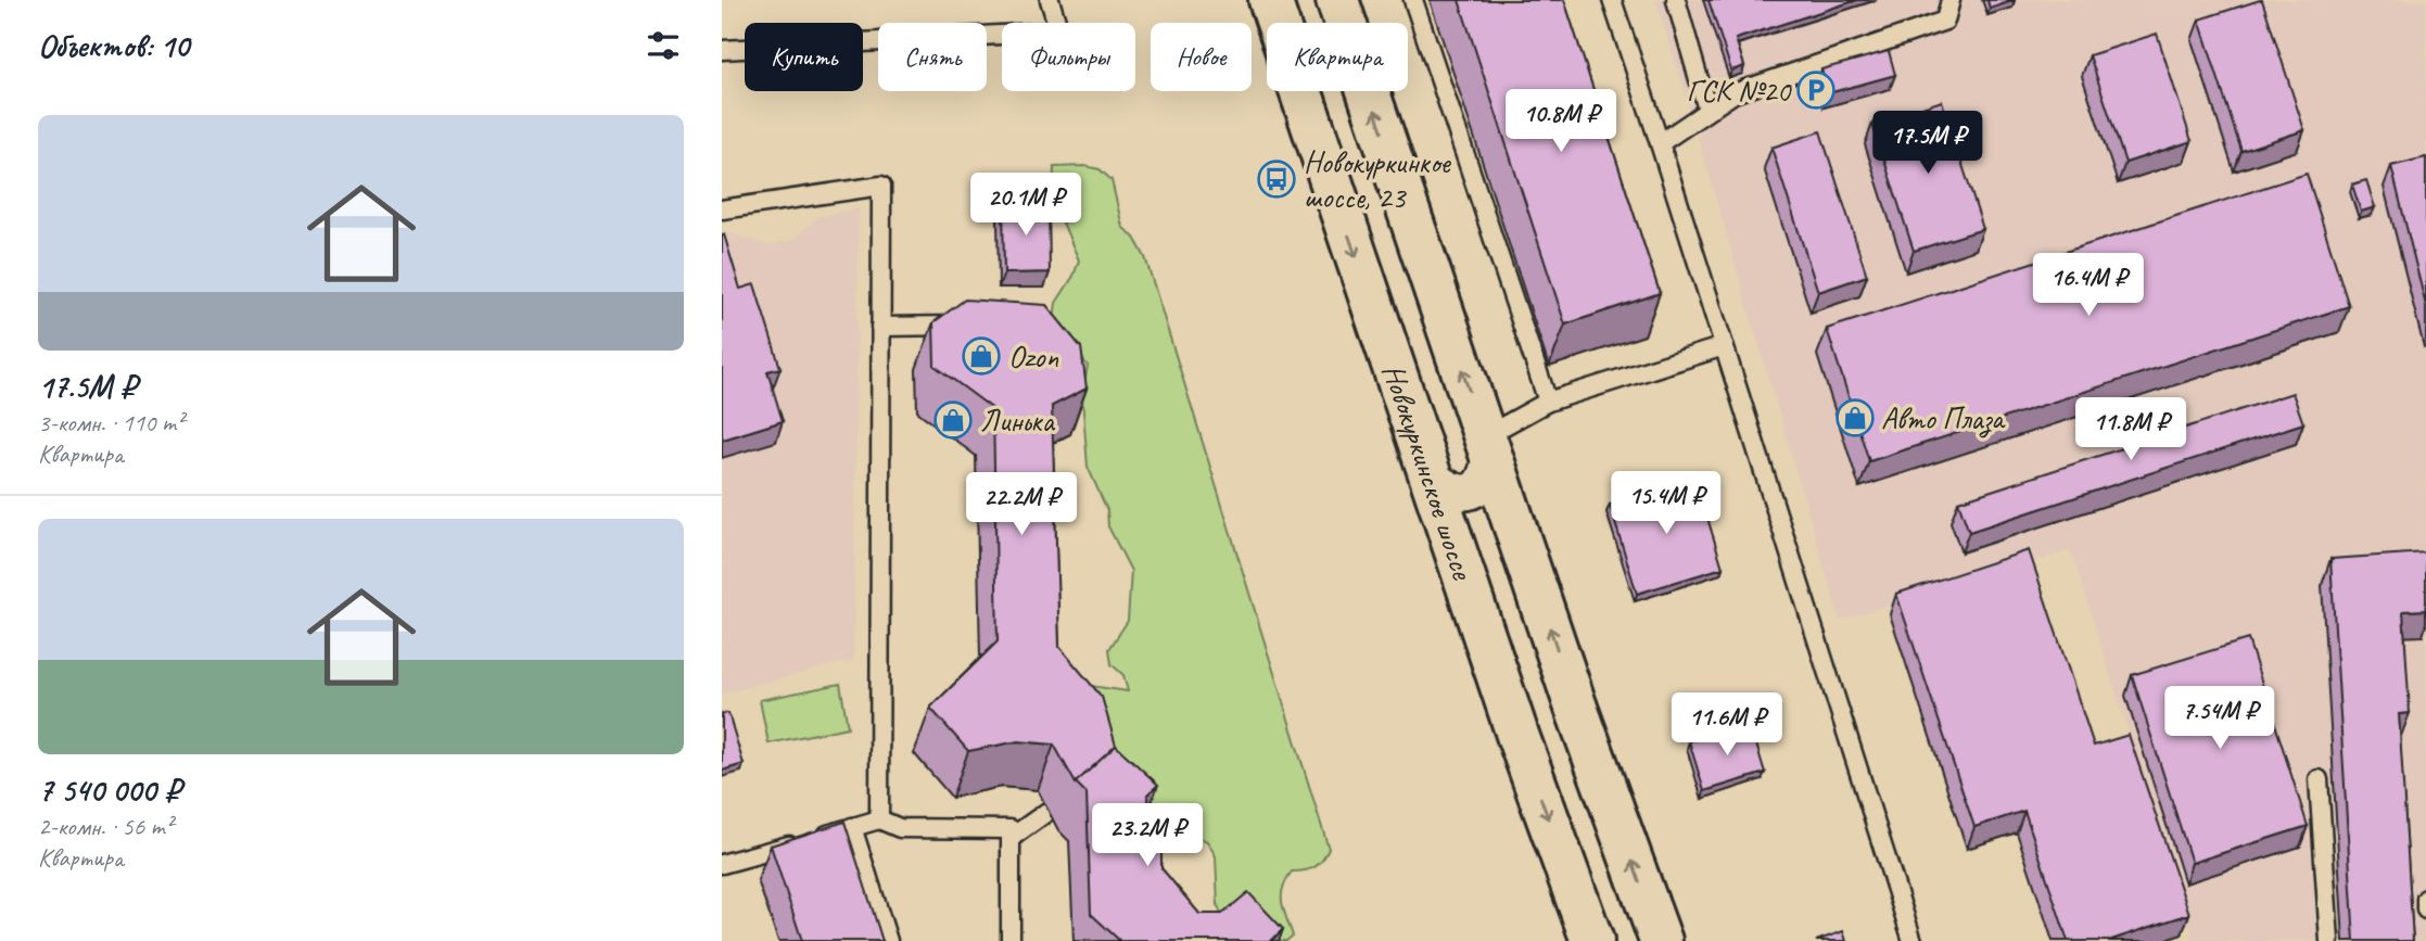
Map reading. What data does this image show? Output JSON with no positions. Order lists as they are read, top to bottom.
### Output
{
  "streets": {
    "main road": ["Новокуркинское шоссе"]
  },
  "places": {
    "parking": ["ГСК №20"],
    "bus stop": ["Новокуркинкое шоссе, 23"],
    "shop": ["Ozon", "Авто Плаза", "Линька"]
  },
  "page": {
    "heading": "Объектов: 10",
    "chip": [
      "Купить",
      "Снять",
      "Фильтры",
      "Новое",
      "Квартира"
    ],
    "price": [
      "10.8M ₽",
      "17.5M ₽",
      "20.1M ₽",
      "16.4M ₽",
      "11.8M ₽",
      "15.4M ₽",
      "22.2M ₽",
      "7.54M ₽",
      "11.6M ₽",
      "23.2M ₽"
    ],
    "list": [
      {
        "name": "17.5M ₽",
        "note": "3-комн. · 110 m² · Квартира"
      },
      {
        "name": "7 540 000 ₽",
        "note": "2-комн. · 56 m² · Квартира"
      }
    ]
  }
}
